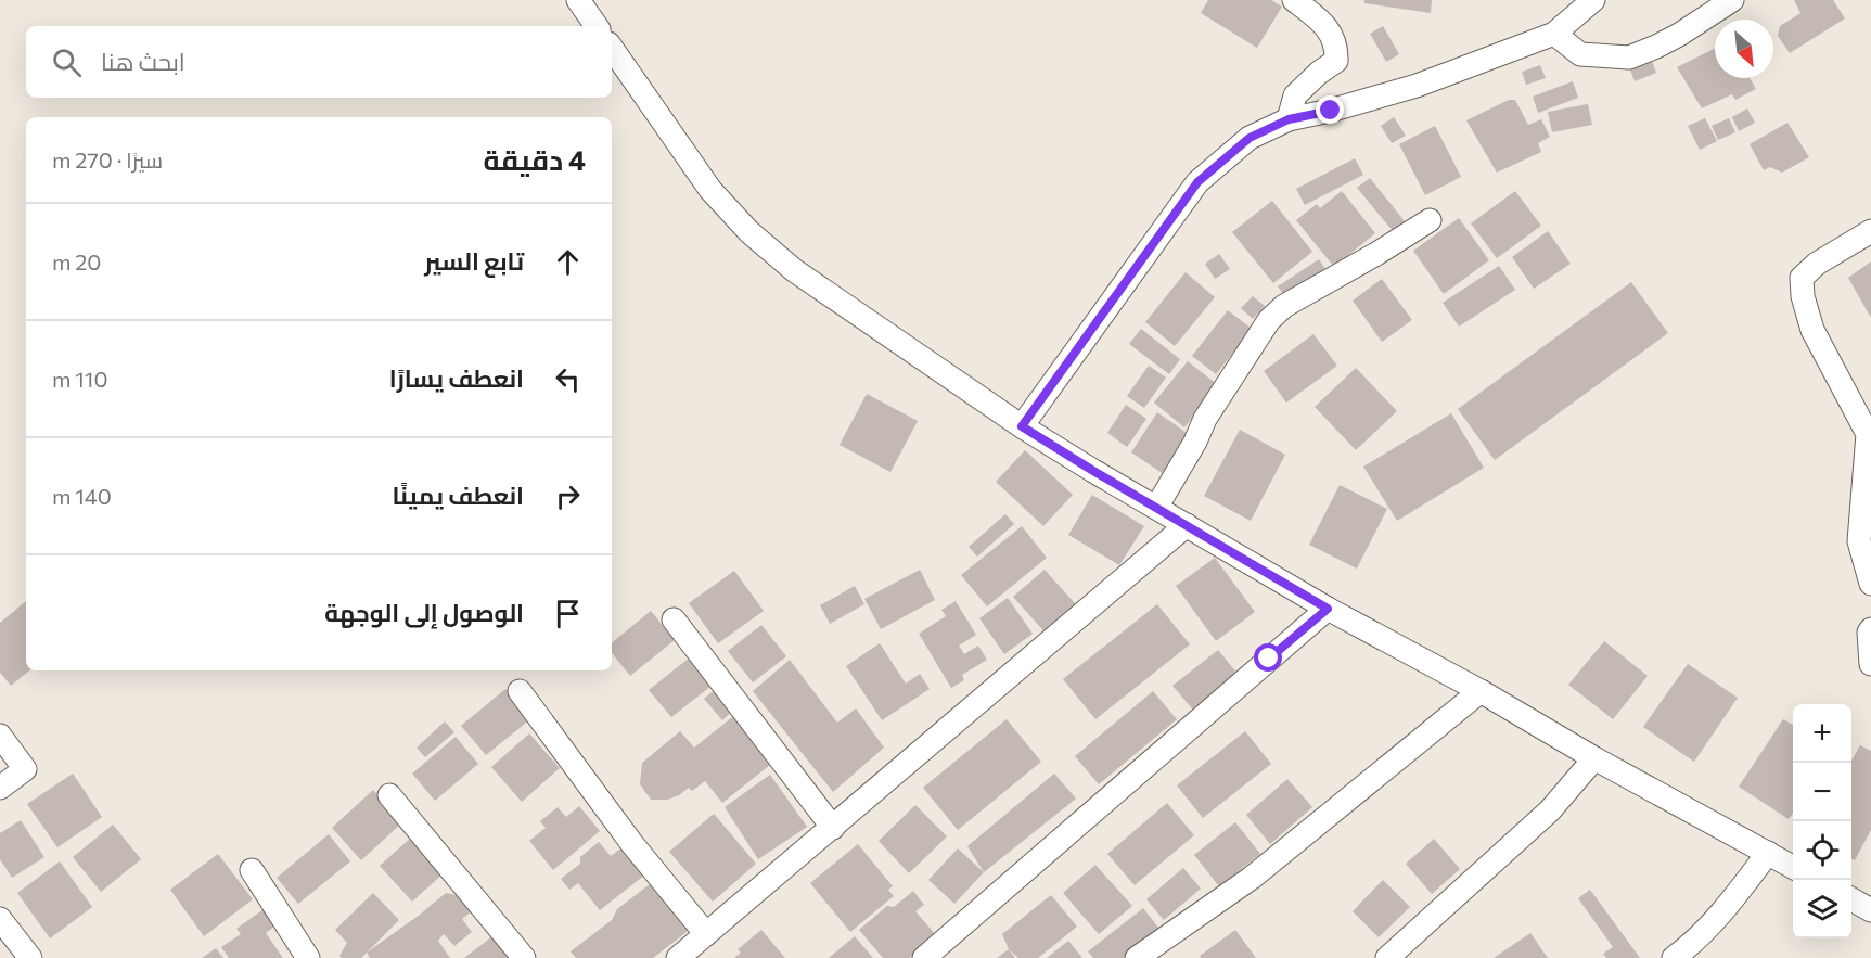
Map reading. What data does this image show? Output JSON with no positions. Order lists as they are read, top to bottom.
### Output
{
  "north": "bottom right",
  "page": {
    "search": "ابحث هنا",
    "heading": ["4 دقيقة", "سيرًا · 270 m"],
    "list": [
      ["تابع السير", "20 m"],
      ["انعطف يسارًا", "110 m"],
      ["انعطف يمينًا", "140 m"],
      "الوصول إلى الوجهة"
    ],
    "map_buttons": ["+", "−"]
  }
}
